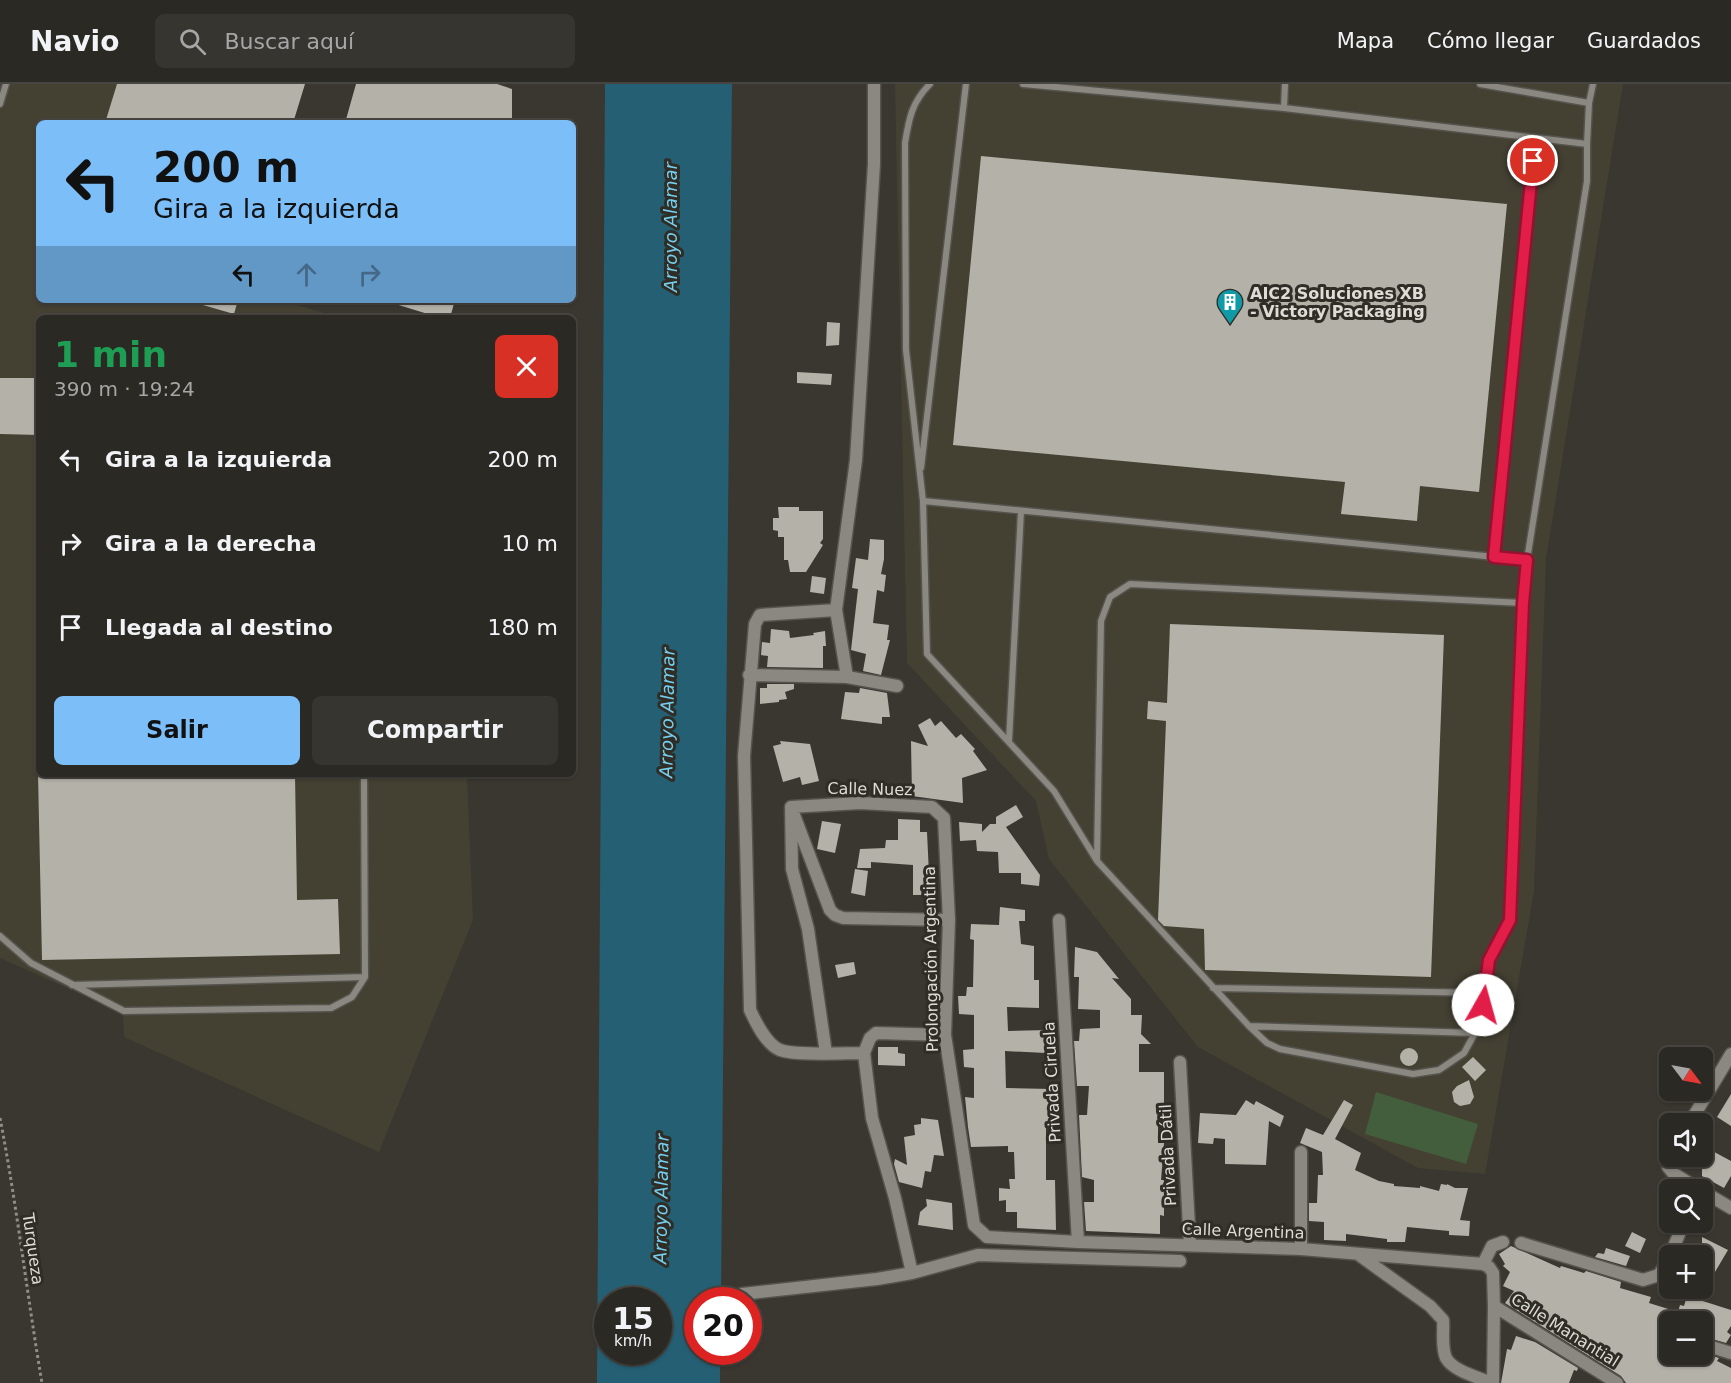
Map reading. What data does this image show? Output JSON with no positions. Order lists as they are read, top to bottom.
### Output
{
  "streets": {
    "street": [
      "Calle Nuez",
      "Prolongación Argentina",
      "Privada Ciruela",
      "Privada Dátil",
      "Calle Argentina",
      "Calle Manantial"
    ],
    "path": ["Turqueza"]
  },
  "crossings": [
    ["Calle Nuez", "Prolongación Argentina"],
    ["Prolongación Argentina", "Calle Argentina"],
    ["Privada Ciruela", "Calle Argentina"],
    ["Privada Dátil", "Calle Argentina"]
  ],
  "water": ["Arroyo Alamar"],
  "places": {
    "building": ["AIC2 Soluciones XB - Victory Packaging"]
  },
  "north": "bottom right",
  "page": {
    "header": "Navio",
    "search": "Buscar aquí",
    "nav": ["Mapa", "Cómo llegar", "Guardados"],
    "turn": ["200 m", "Gira a la izquierda"],
    "heading": ["1 min", "390 m · 19:24"],
    "list": [
      {
        "name": "Gira a la izquierda",
        "value": "200 m"
      },
      {
        "name": "Gira a la derecha",
        "value": "10 m"
      },
      {
        "name": "Llegada al destino",
        "value": "180 m"
      }
    ],
    "buttons": ["Salir", "Compartir"],
    "map_buttons": ["+", "−"],
    "speed": "15 km/h",
    "limit": "20"
  }
}
